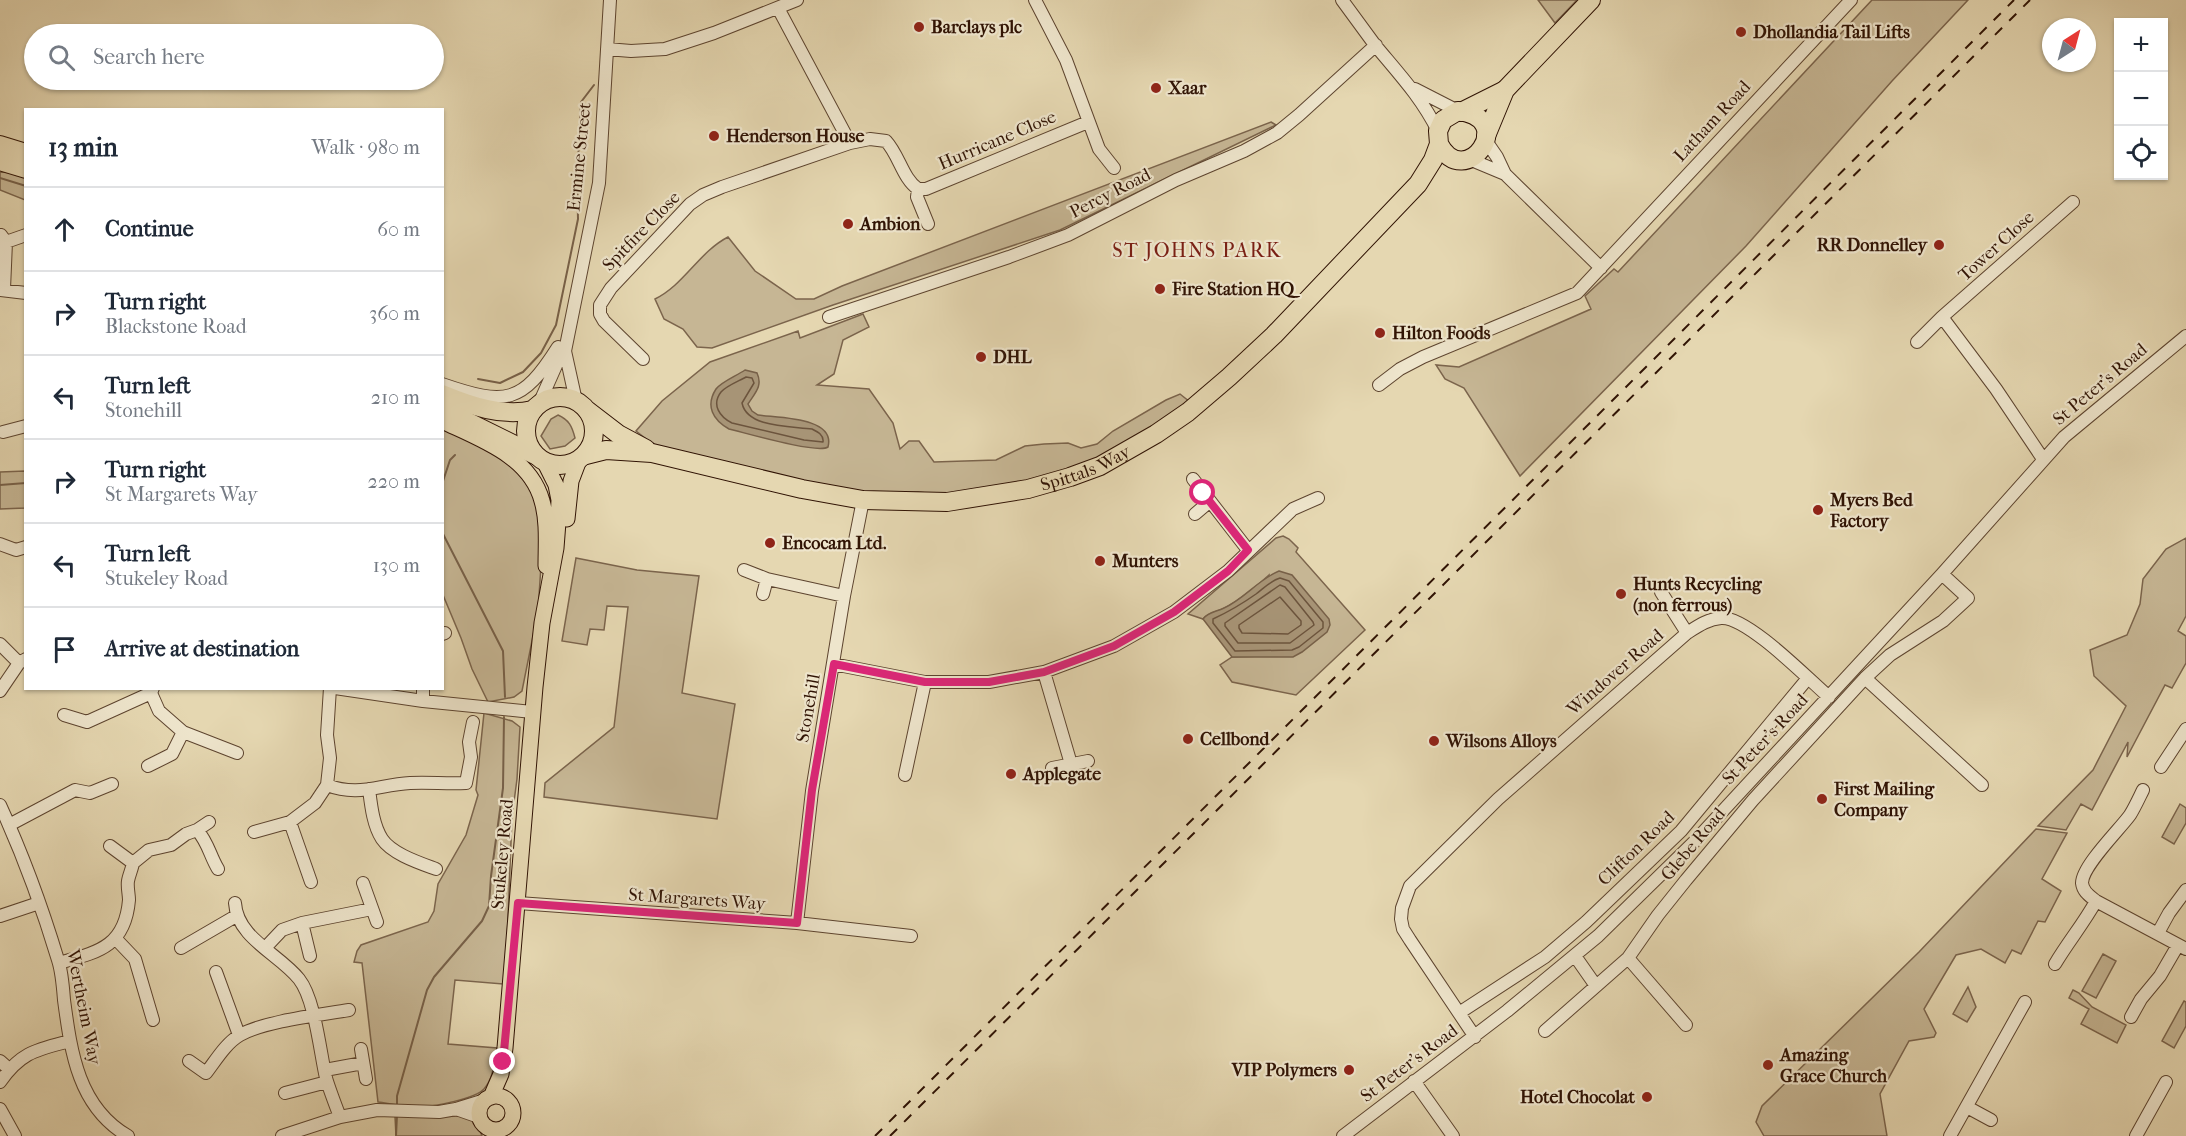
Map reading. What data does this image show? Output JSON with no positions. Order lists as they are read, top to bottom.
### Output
{
  "streets": {
    "highway": ["Spittals Way"],
    "main road": ["Stukeley Road"],
    "street": [
      "Latham Road",
      "Hurricane Close",
      "Ermine Street",
      "Percy Road",
      "Spitfire Close",
      "Tower Close",
      "St Peter's Road",
      "Windover Road",
      "Stonehill",
      "Glebe Road",
      "Clifton Road",
      "St Margarets Way",
      "Wertheim Way"
    ]
  },
  "crossings": [
    ["Hurricane Close", "Spitfire Close"],
    ["Ermine Street", "Spittals Way"],
    ["Ermine Street", "Stukeley Road"],
    ["St Peter's Road", "Windover Road"],
    ["St Peter's Road", "Glebe Road"],
    ["Spittals Way", "Stonehill"],
    ["Spittals Way", "Stukeley Road"],
    ["Windover Road", "Clifton Road"],
    ["Stonehill", "St Margarets Way"],
    ["Stukeley Road", "St Margarets Way"]
  ],
  "districts": ["ST JOHNS PARK"],
  "places": [
    "Barclays plc",
    "Dhollandia Tail Lifts",
    "Xaar",
    "Henderson House",
    "Ambion",
    "RR Donnelley",
    "Fire Station HQ",
    "Hilton Foods",
    "DHL",
    "Myers Bed Factory",
    "Encocam Ltd.",
    "Munters",
    "Hunts Recycling (non ferrous)",
    "Cellbond",
    "Wilsons Alloys",
    "Applegate",
    "First Mailing Company",
    "Amazing Grace Church",
    "VIP Polymers",
    "Hotel Chocolat"
  ],
  "north": "top right",
  "page": {
    "map_buttons": ["+", "−"],
    "search": "Search here",
    "heading": ["13 min", "Walk · 980 m"],
    "list": [
      ["Continue", "60 m"],
      ["Turn right", "Blackstone Road", "360 m"],
      ["Turn left", "Stonehill", "210 m"],
      ["Turn right", "St Margarets Way", "220 m"],
      ["Turn left", "Stukeley Road", "130 m"],
      "Arrive at destination"
    ]
  }
}
